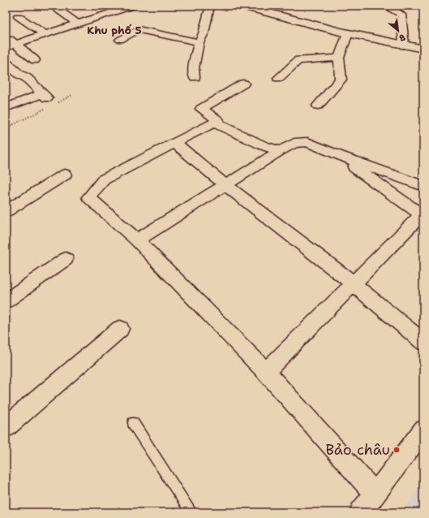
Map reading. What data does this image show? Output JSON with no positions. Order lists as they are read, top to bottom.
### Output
{
  "districts": ["Khu phố 5"],
  "places": ["Bảo châu"],
  "north": "bottom right"
}
